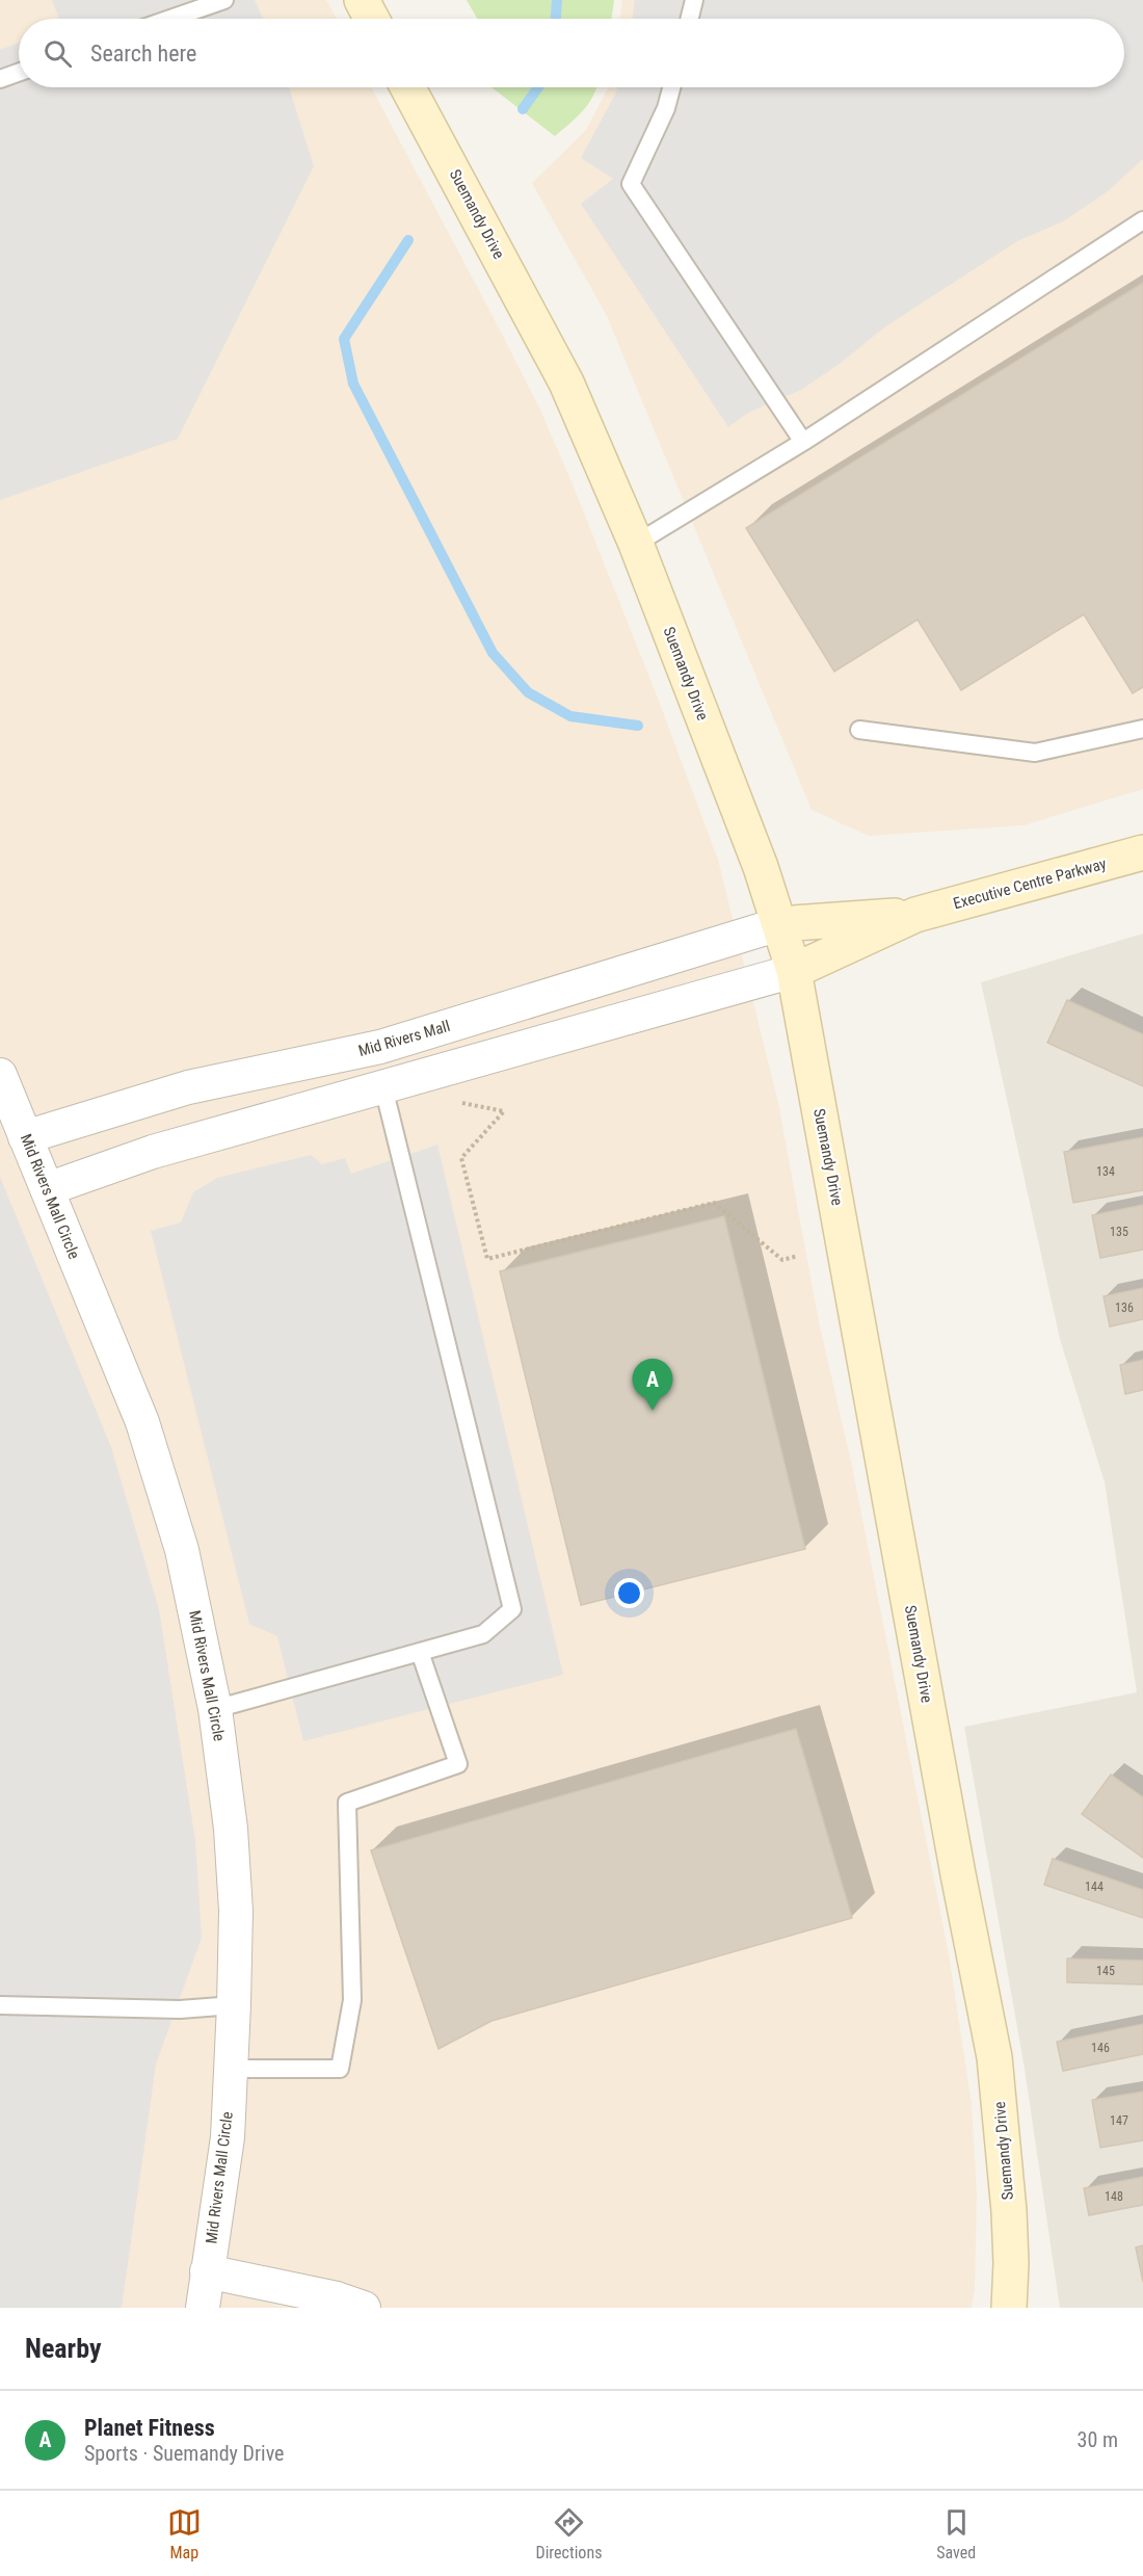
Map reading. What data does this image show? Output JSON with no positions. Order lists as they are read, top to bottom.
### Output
{
  "streets": {
    "street": [
      "Suemandy Drive",
      "Executive Centre Parkway",
      "Mid Rivers Mall",
      "Mid Rivers Mall Circle"
    ]
  },
  "crossings": [
    ["Suemandy Drive", "Executive Centre Parkway"],
    ["Suemandy Drive", "Mid Rivers Mall"],
    ["Executive Centre Parkway", "Mid Rivers Mall"],
    ["Mid Rivers Mall", "Mid Rivers Mall Circle"]
  ],
  "house_numbers": [
    "134",
    "135",
    "136",
    "144",
    "145",
    "146",
    "147",
    "148"
  ],
  "page": {
    "search": "Search here",
    "pins": "A",
    "heading": "Nearby",
    "list": [
      {
        "mark": "A",
        "name": "Planet Fitness",
        "note": "Sports · Suemandy Drive",
        "value": "30 m"
      }
    ],
    "nav": ["Map", "Directions", "Saved"]
  }
}
